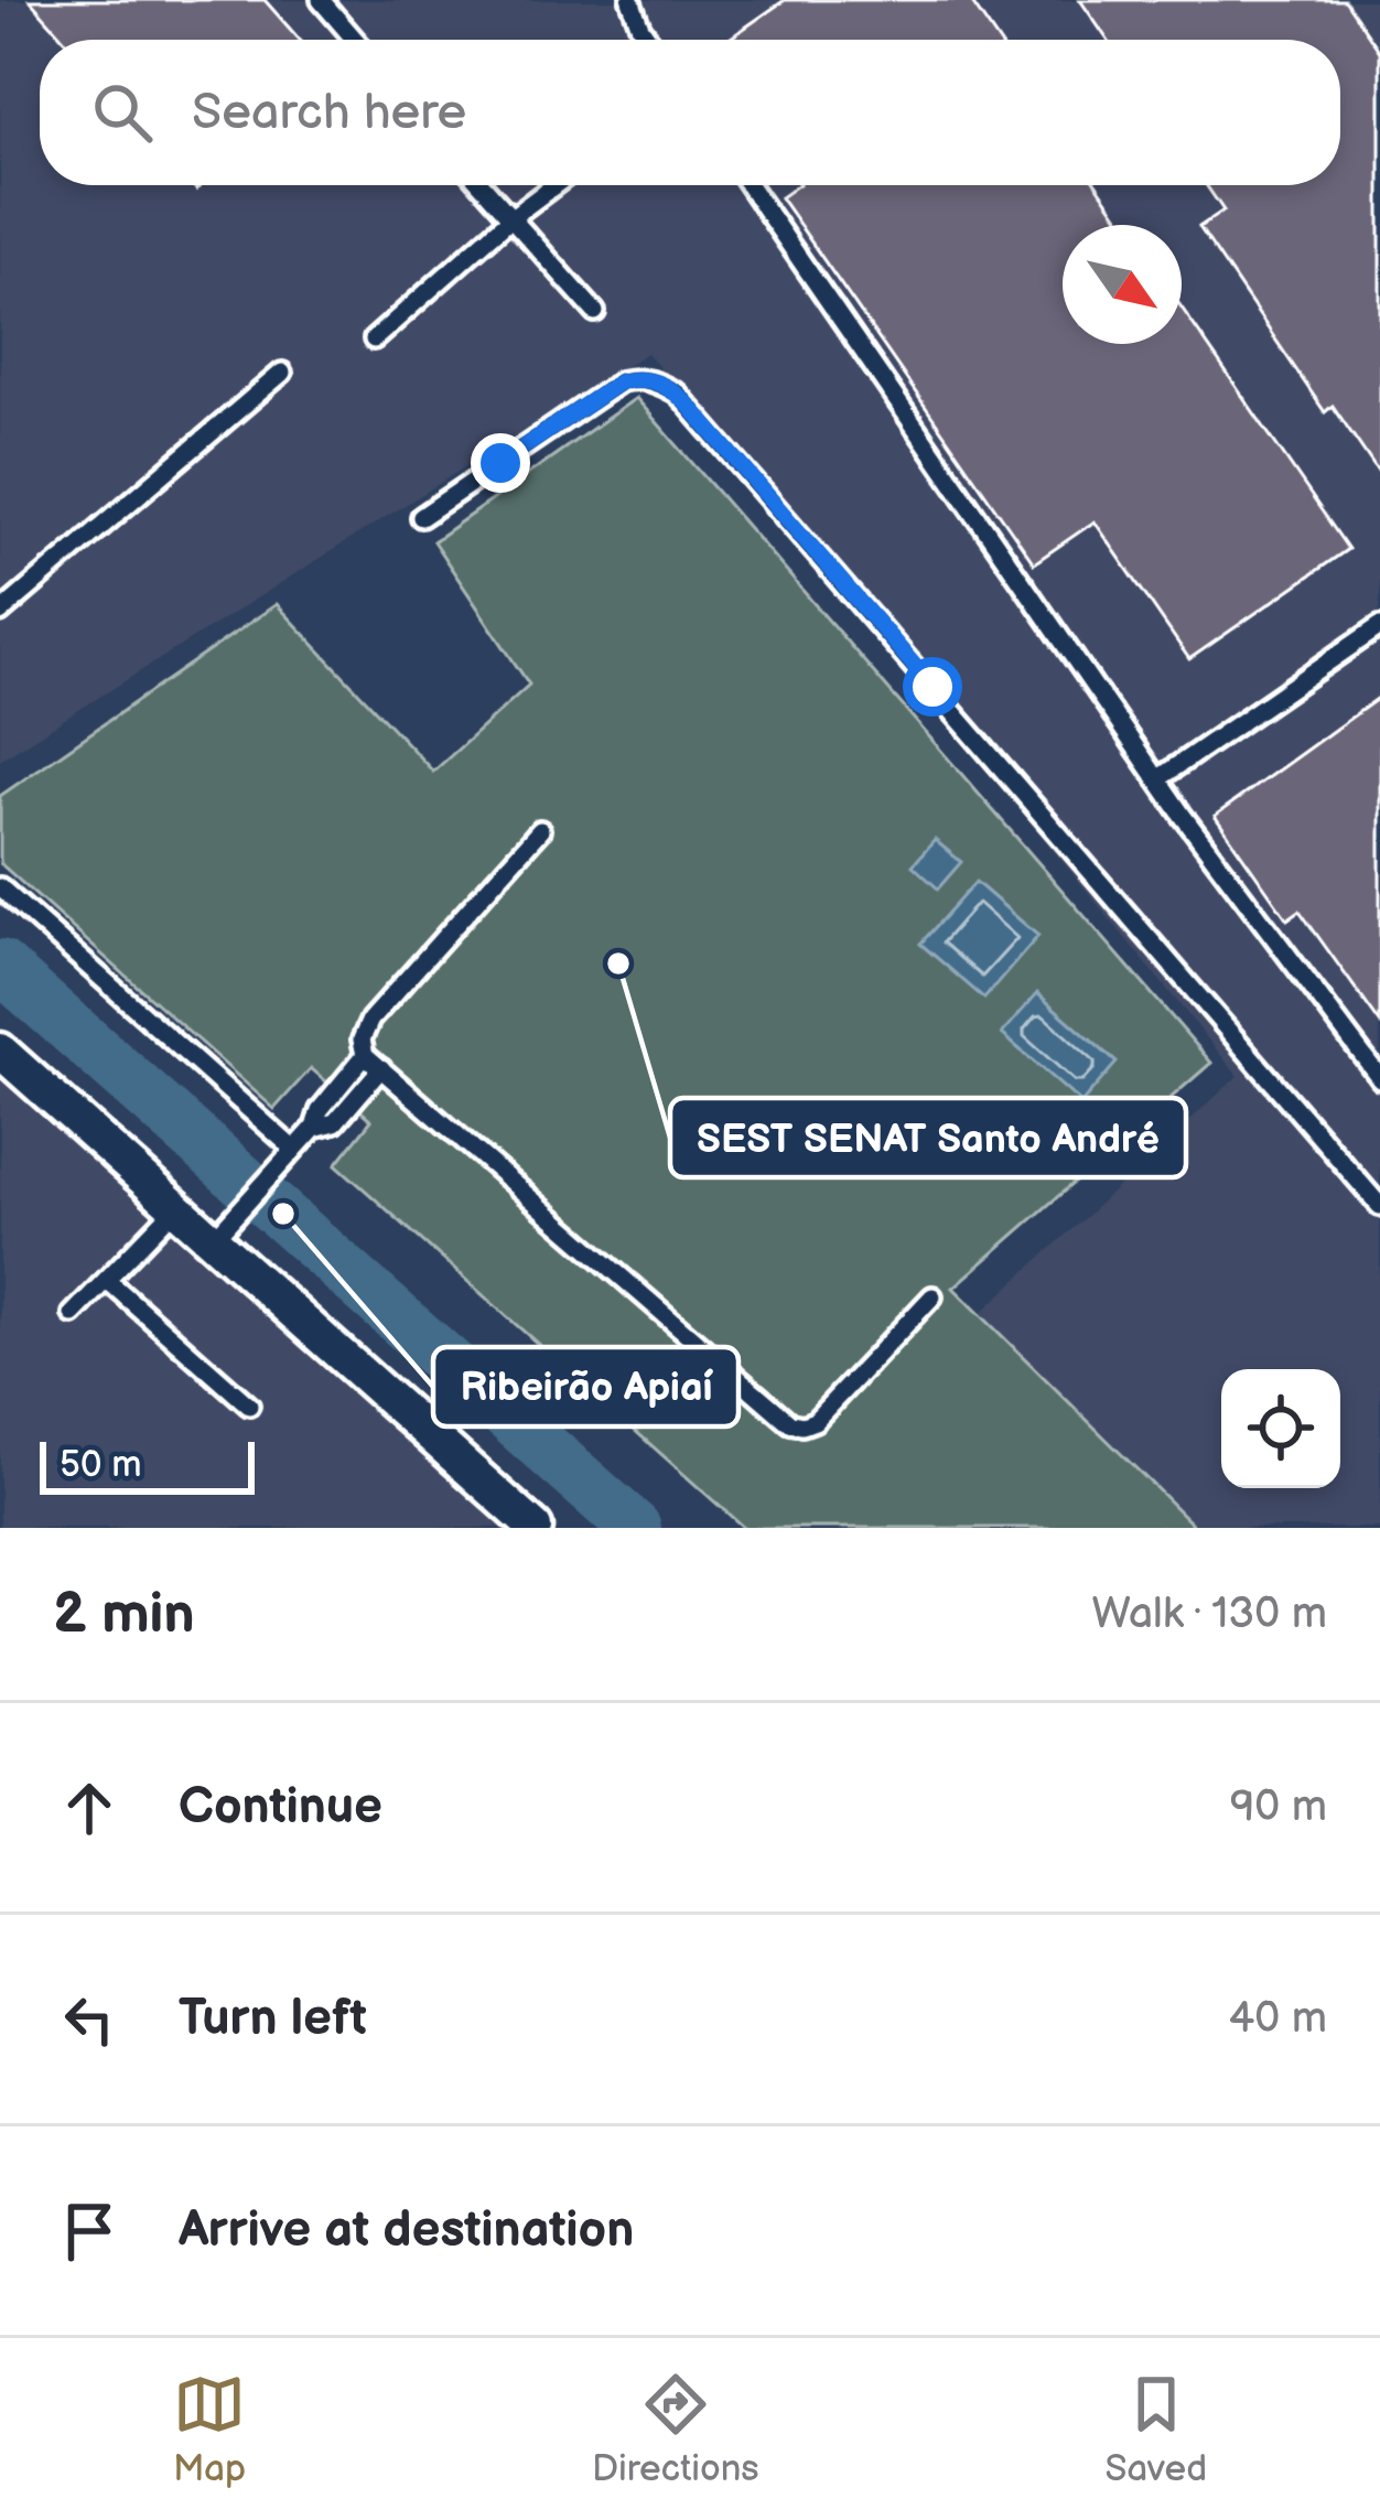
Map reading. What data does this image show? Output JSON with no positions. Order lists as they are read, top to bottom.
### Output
{
  "places": ["SEST SENAT Santo André", "Ribeirão Apiaí"],
  "scale_bar": "50 m",
  "north": "bottom right",
  "page": {
    "search": "Search here",
    "scale": "50 m",
    "heading": ["2 min", "Walk · 130 m"],
    "list": [
      ["Continue", "90 m"],
      ["Turn left", "40 m"],
      "Arrive at destination"
    ],
    "nav": ["Map", "Directions", "Saved"]
  }
}
